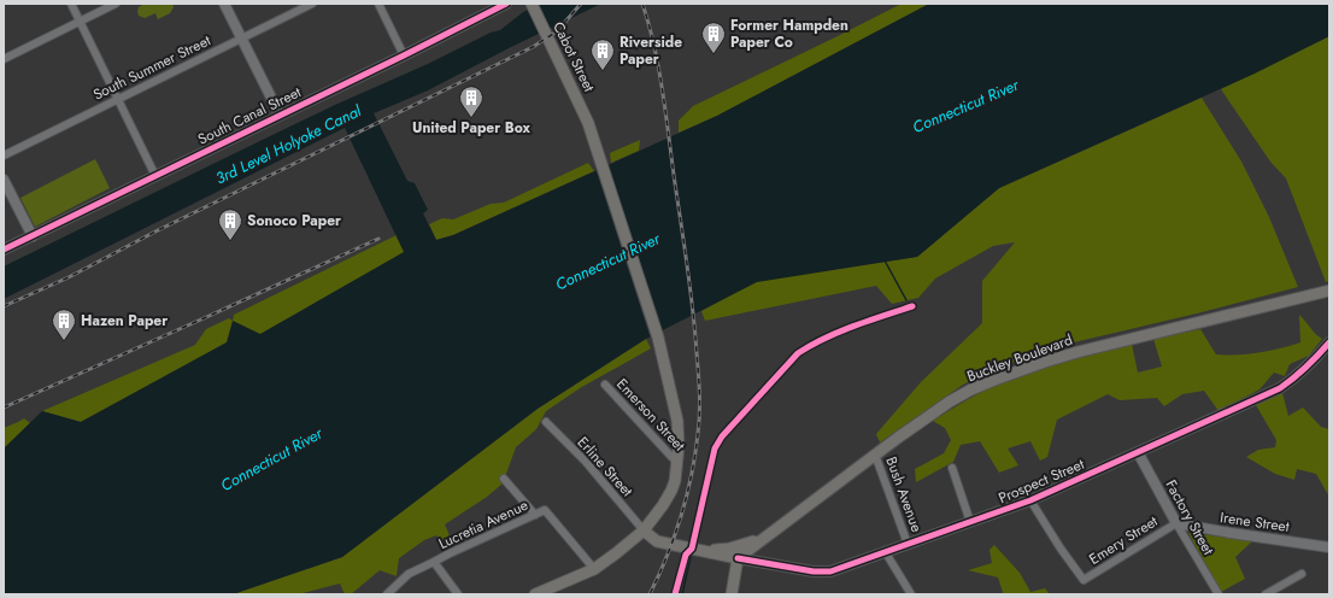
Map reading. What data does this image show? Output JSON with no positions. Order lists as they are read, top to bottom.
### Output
{
  "streets": {
    "main road": ["Cabot Street", "Buckley Boulevard", "Prospect Street"],
    "street": [
      "South Summer Street",
      "South Canal Street",
      "Emerson Street",
      "Erline Street",
      "Bush Avenue",
      "Factory Street",
      "Irene Street",
      "Lucretia Avenue",
      "Emery Street"
    ]
  },
  "crossings": [
    ["Cabot Street", "Emerson Street"],
    ["Cabot Street", "Erline Street"],
    ["Cabot Street", "Prospect Street"],
    ["Cabot Street", "Lucretia Avenue"],
    ["Buckley Boulevard", "Prospect Street"],
    ["Buckley Boulevard", "Bush Avenue"],
    ["Erline Street", "Prospect Street"],
    ["Prospect Street", "Bush Avenue"],
    ["Prospect Street", "Factory Street"],
    ["Prospect Street", "Emery Street"],
    ["Factory Street", "Irene Street"],
    ["Factory Street", "Emery Street"],
    ["Irene Street", "Emery Street"]
  ],
  "water": ["Connecticut River", "3rd Level Holyoke Canal"],
  "places": {
    "building": [
      "Former Hampden Paper Co",
      "Riverside Paper",
      "United Paper Box",
      "Sonoco Paper",
      "Hazen Paper"
    ]
  }
}
